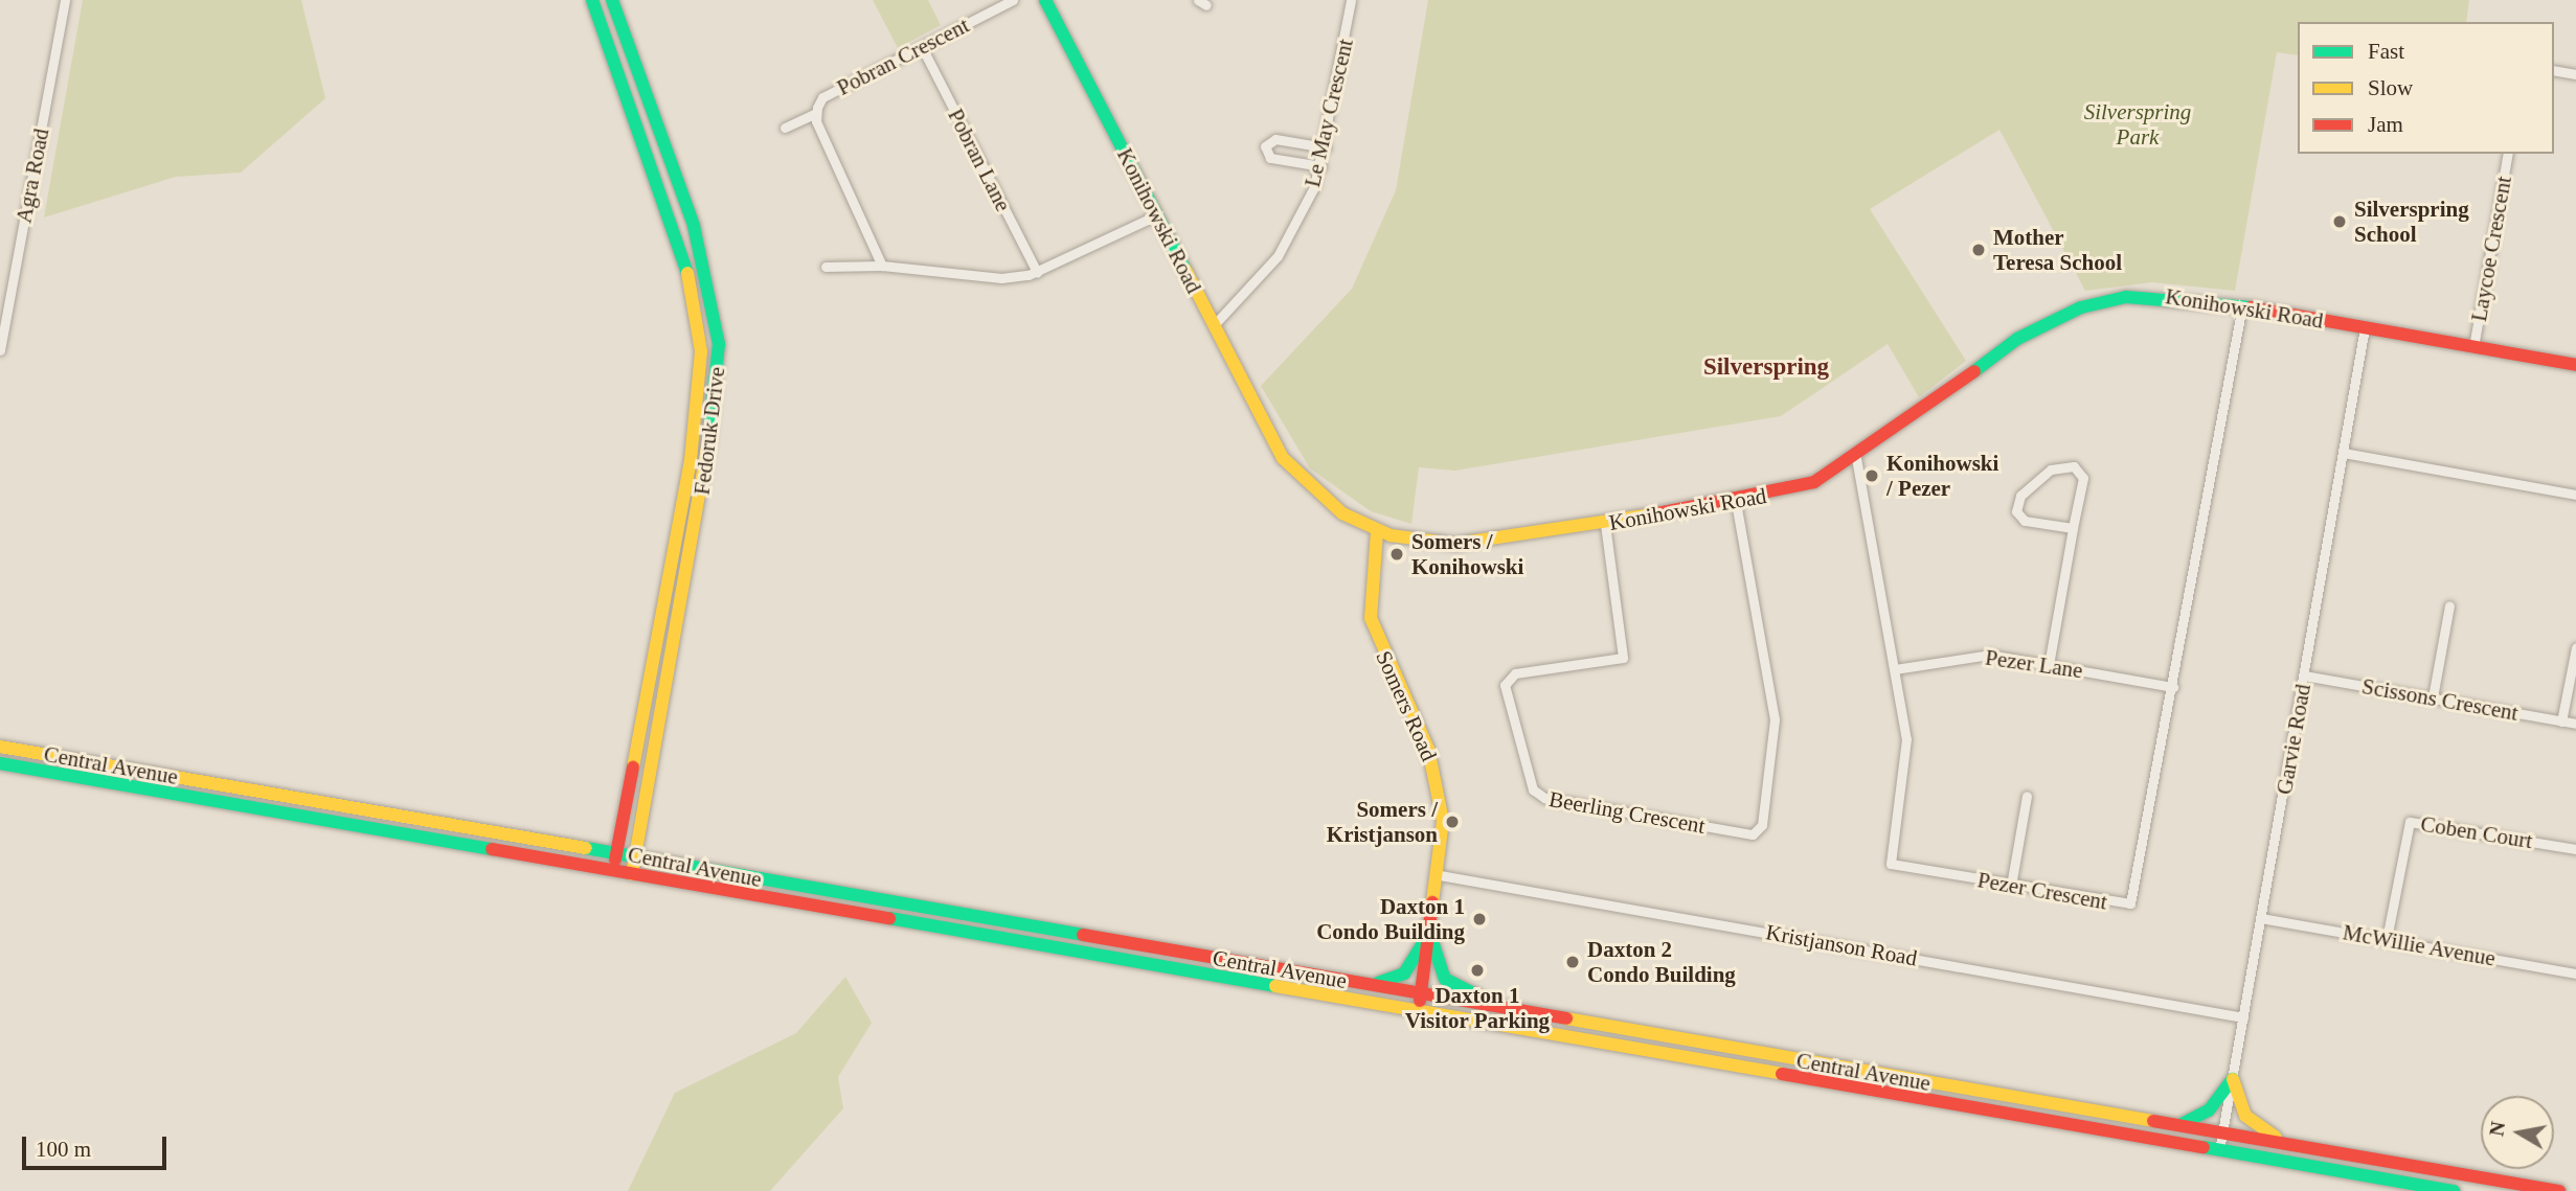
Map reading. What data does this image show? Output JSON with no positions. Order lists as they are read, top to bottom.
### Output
{
  "streets": {
    "main road": [
      "Konihowski Road",
      "Fedoruk Drive",
      "Somers Road",
      "Central Avenue"
    ],
    "street": [
      "Pobran Crescent",
      "Le May Crescent",
      "Pobran Lane",
      "Agra Road",
      "Laycoe Crescent",
      "Pezer Lane",
      "Scissons Crescent",
      "Garvie Road",
      "Beerling Crescent",
      "Coben Court",
      "Pezer Crescent",
      "Kristjanson Road",
      "McWillie Avenue"
    ]
  },
  "crossings": [
    ["Pobran Crescent", "Pobran Lane"],
    ["Le May Crescent", "Konihowski Road"],
    ["Konihowski Road", "Laycoe Crescent"],
    ["Konihowski Road", "Somers Road"],
    ["Konihowski Road", "Garvie Road"],
    ["Konihowski Road", "Beerling Crescent"],
    ["Konihowski Road", "Pezer Crescent"],
    ["Fedoruk Drive", "Central Avenue"],
    ["Pezer Lane", "Pezer Crescent"],
    ["Scissons Crescent", "Garvie Road"],
    ["Somers Road", "Central Avenue"],
    ["Somers Road", "Kristjanson Road"],
    ["Garvie Road", "Central Avenue"],
    ["Garvie Road", "Kristjanson Road"],
    ["Garvie Road", "McWillie Avenue"],
    ["Coben Court", "McWillie Avenue"]
  ],
  "districts": ["Silverspring"],
  "parks": ["Silverspring Park"],
  "places": [
    "Silverspring School",
    "Mother Teresa School",
    "Konihowski / Pezer",
    "Somers / Konihowski",
    "Somers / Kristjanson",
    "Daxton 1 Condo Building",
    "Daxton 2 Condo Building",
    "Daxton 1 Visitor Parking"
  ],
  "legend": ["Fast", "Slow", "Jam"],
  "scale_bar": "100 m",
  "north": "left"
}
